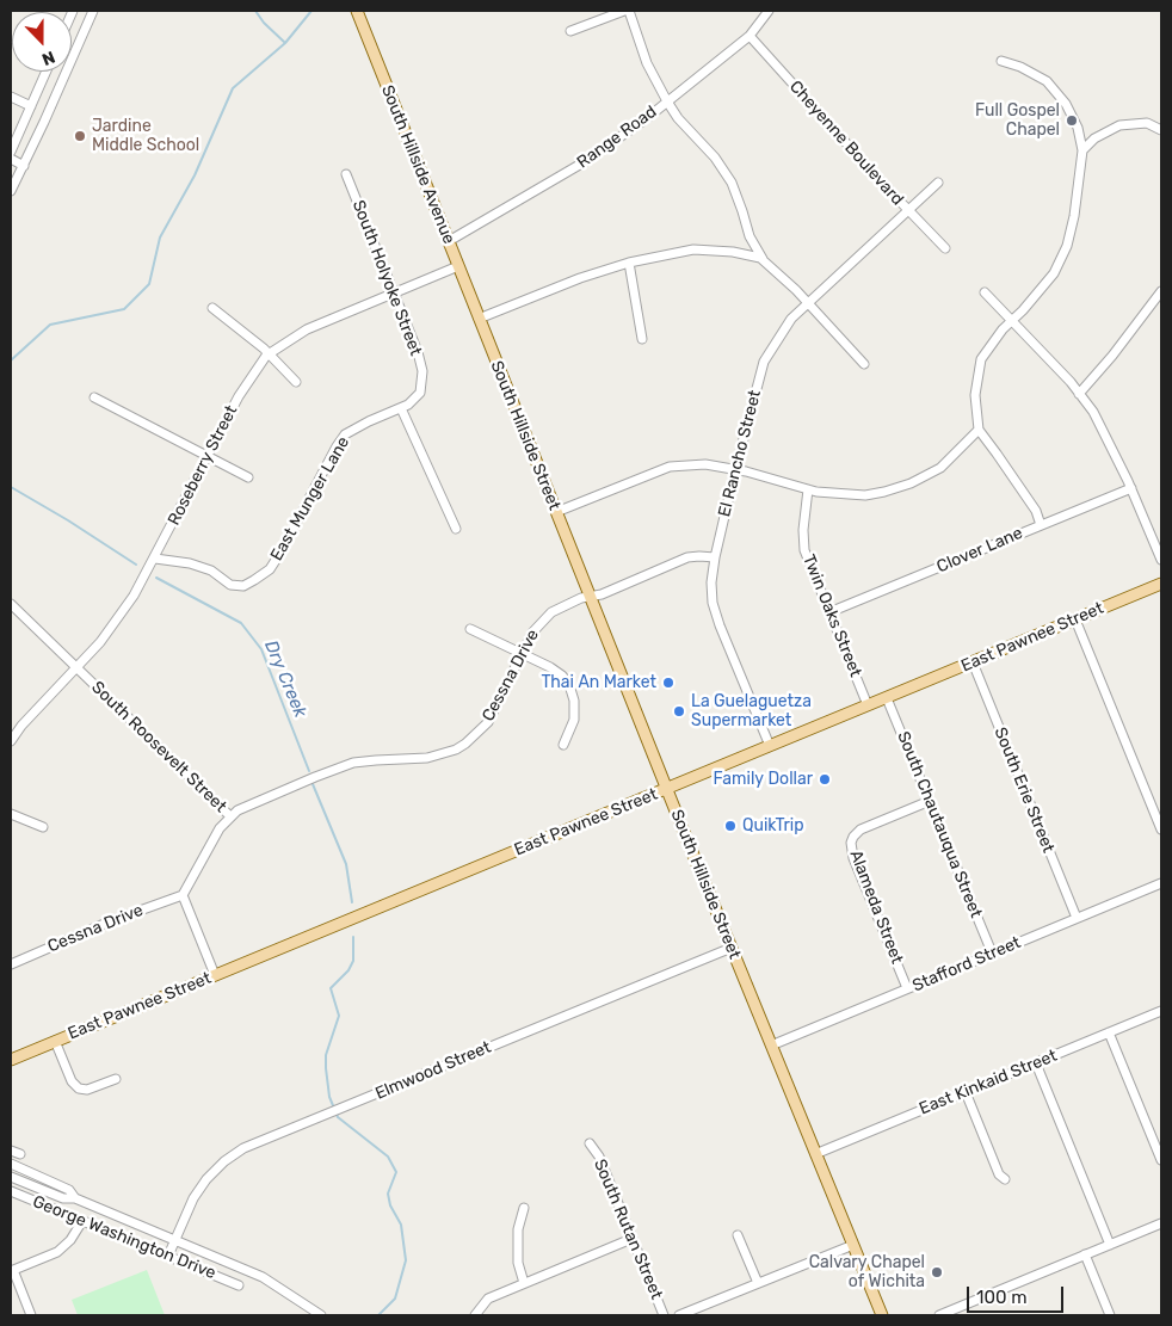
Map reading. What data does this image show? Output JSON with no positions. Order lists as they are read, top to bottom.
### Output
{
  "streets": {
    "main road": ["South Hillside Avenue", "South Hillside Street", "East Pawnee Street"],
    "street": [
      "Range Road",
      "Cheyenne Boulevard",
      "South Holyoke Street",
      "El Rancho Street",
      "Roseberry Street",
      "East Munger Lane",
      "Clover Lane",
      "Twin Oaks Street",
      "Cessna Drive",
      "South Roosevelt Street",
      "South Erie Street",
      "South Chautauqua Street",
      "Alameda Street",
      "Stafford Street",
      "Elmwood Street",
      "East Kinkaid Street",
      "South Rutan Street",
      "George Washington Drive"
    ]
  },
  "crossings": [
    ["Range Road", "Cheyenne Boulevard"],
    ["Range Road", "South Hillside Avenue"],
    ["Cheyenne Boulevard", "El Rancho Street"],
    ["South Hillside Avenue", "South Hillside Street"],
    ["South Hillside Avenue", "Roseberry Street"],
    ["South Holyoke Street", "Roseberry Street"],
    ["South Holyoke Street", "East Munger Lane"],
    ["South Hillside Street", "East Pawnee Street"],
    ["South Hillside Street", "Cessna Drive"],
    ["South Hillside Street", "Stafford Street"],
    ["South Hillside Street", "Elmwood Street"],
    ["South Hillside Street", "East Kinkaid Street"],
    ["El Rancho Street", "East Pawnee Street"],
    ["El Rancho Street", "Cessna Drive"],
    ["Roseberry Street", "East Munger Lane"],
    ["Roseberry Street", "South Roosevelt Street"],
    ["Clover Lane", "Twin Oaks Street"],
    ["Twin Oaks Street", "East Pawnee Street"],
    ["East Pawnee Street", "South Erie Street"],
    ["East Pawnee Street", "South Chautauqua Street"],
    ["Cessna Drive", "South Roosevelt Street"],
    ["South Erie Street", "Stafford Street"],
    ["South Chautauqua Street", "Alameda Street"],
    ["South Chautauqua Street", "Stafford Street"],
    ["Alameda Street", "Stafford Street"],
    ["Elmwood Street", "George Washington Drive"]
  ],
  "water": ["Dry Creek"],
  "places": [
    "Full Gospel Chapel",
    "Jardine Middle School",
    "Thai An Market",
    "La Guelaguetza Supermarket",
    "Family Dollar",
    "QuikTrip",
    "Calvary Chapel of Wichita"
  ],
  "scale_bar": "100 m",
  "north": "bottom"
}
